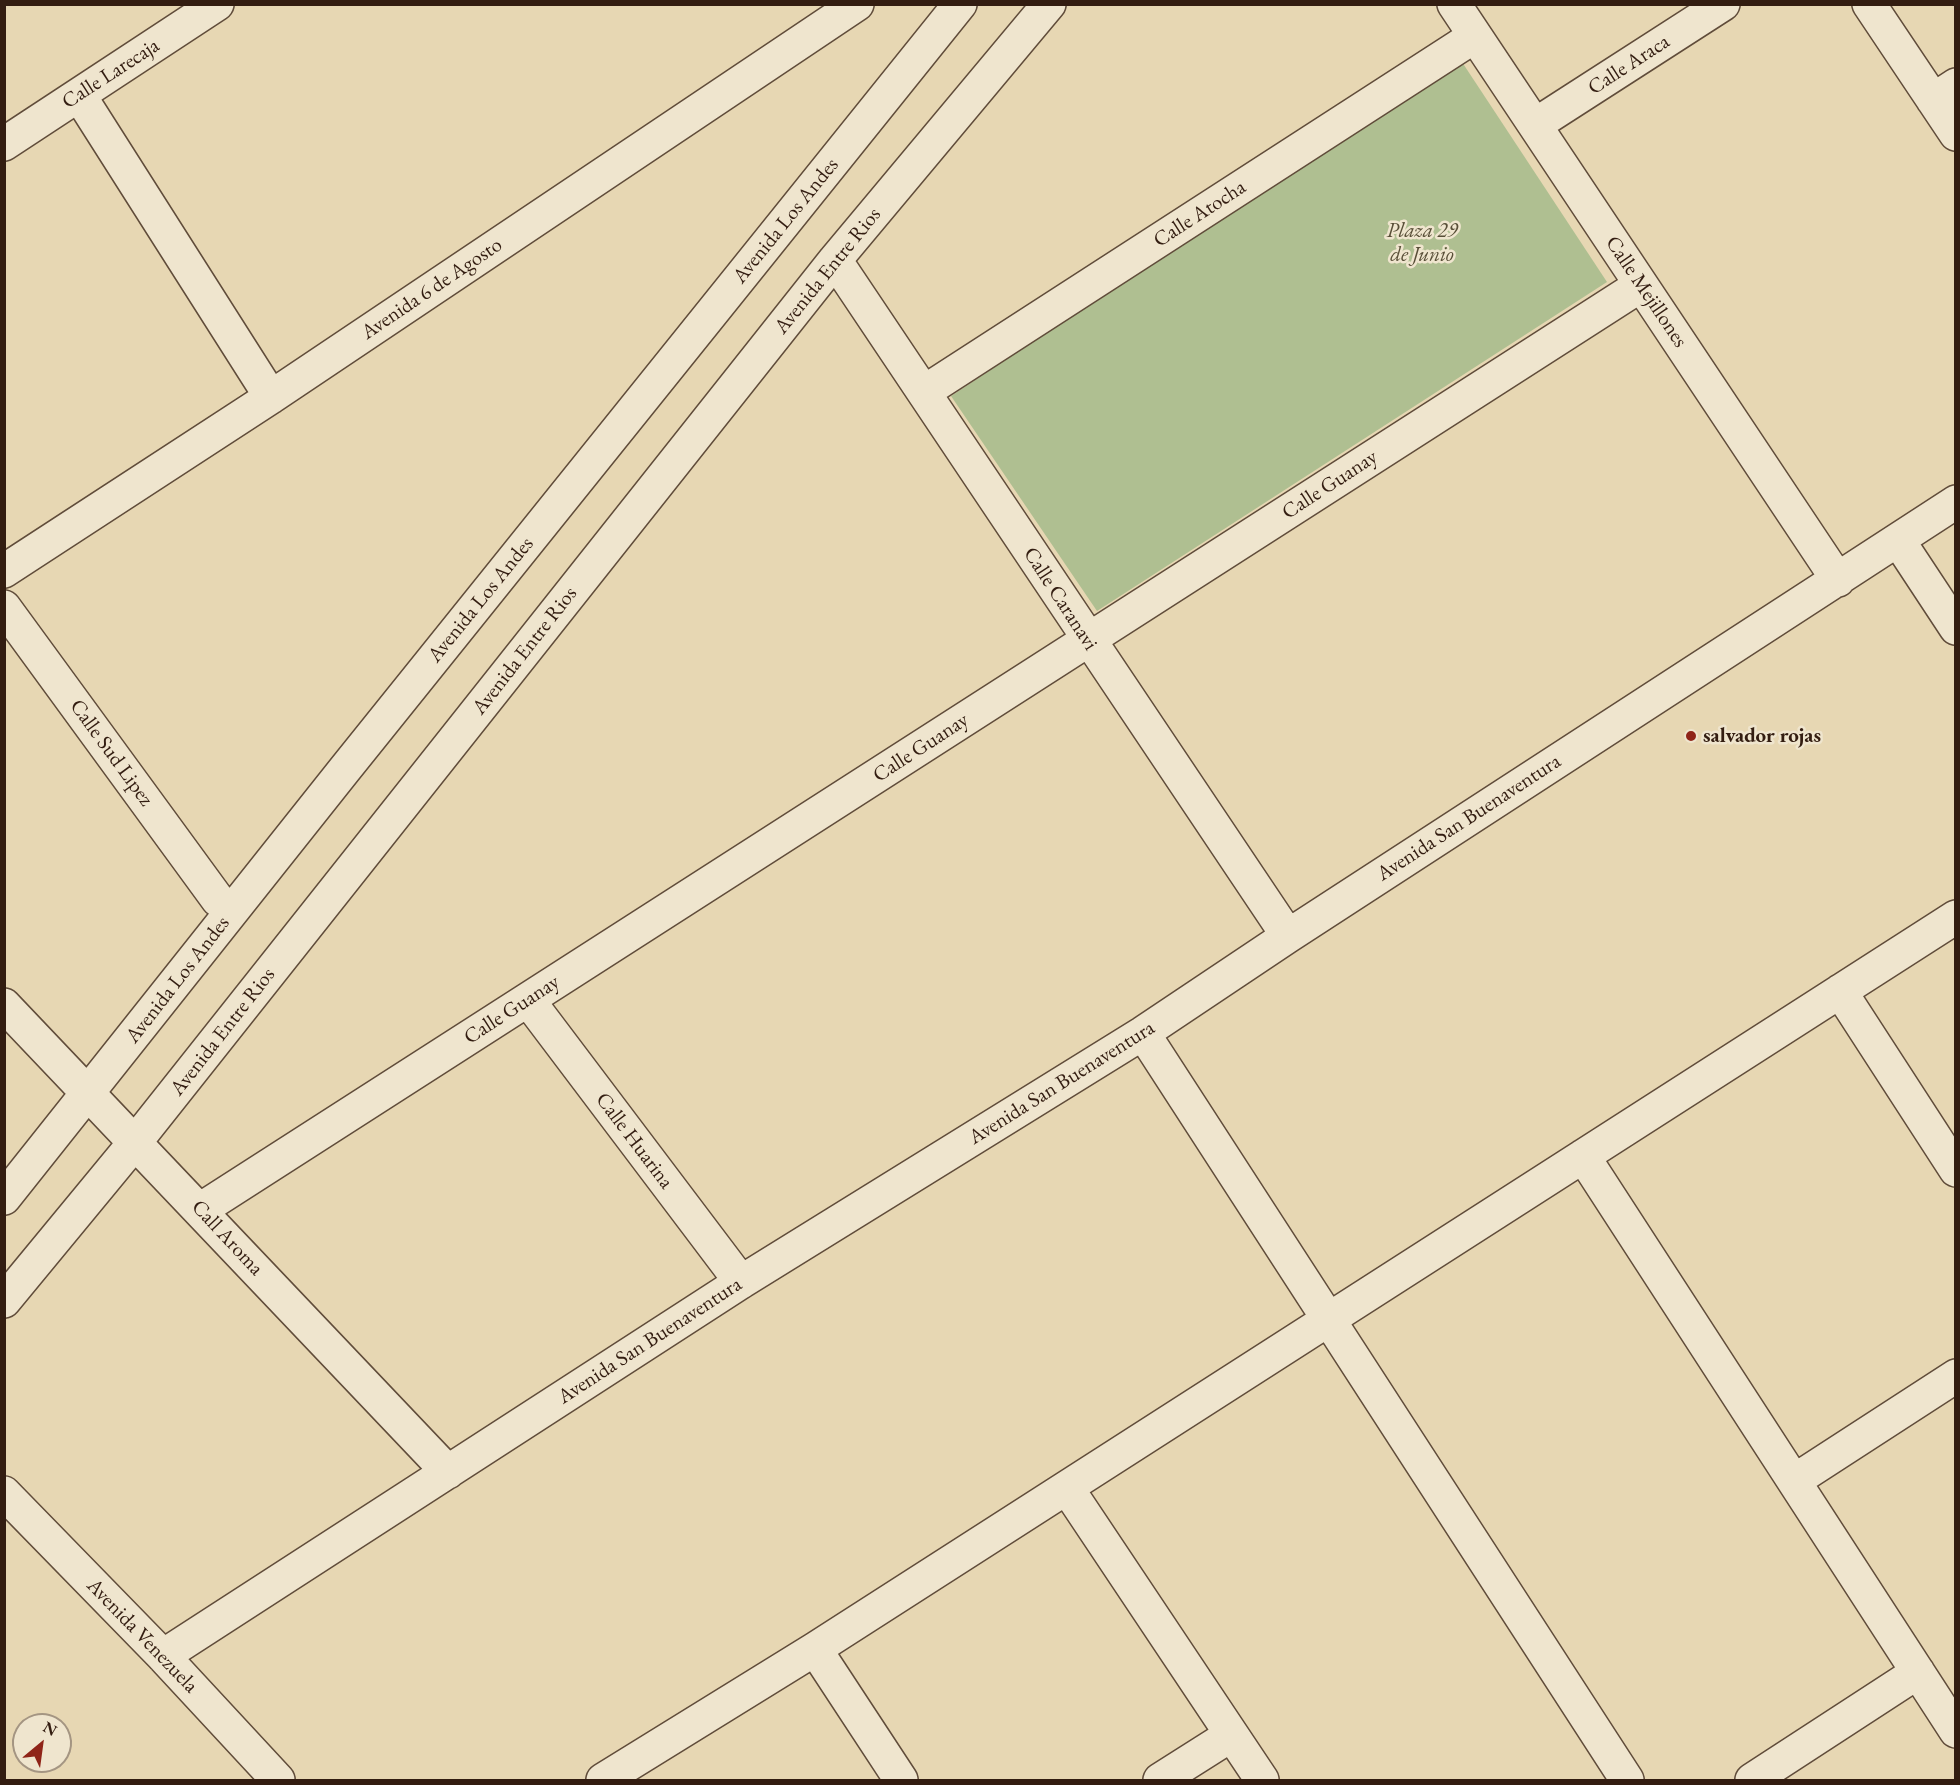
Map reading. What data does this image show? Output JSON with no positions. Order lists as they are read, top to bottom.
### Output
{
  "streets": {
    "street": [
      "Calle Araca",
      "Calle Larecaja",
      "Calle Atocha",
      "Avenida Los Andes",
      "Avenida Entre Rios",
      "Avenida 6 de Agosto",
      "Calle Mejillones",
      "Calle Guanay",
      "Calle Caranavi",
      "Calle Sud Lipez",
      "Avenida San Buenaventura",
      "Calle Huarina",
      "Call Aroma",
      "Avenida Venezuela"
    ]
  },
  "crossings": [
    ["Calle Araca", "Calle Mejillones"],
    ["Calle Atocha", "Calle Mejillones"],
    ["Calle Atocha", "Calle Caranavi"],
    ["Avenida Los Andes", "Call Aroma"],
    ["Avenida Entre Rios", "Calle Caranavi"],
    ["Avenida Entre Rios", "Call Aroma"],
    ["Calle Mejillones", "Calle Guanay"],
    ["Calle Mejillones", "Avenida San Buenaventura"],
    ["Calle Guanay", "Calle Caranavi"],
    ["Calle Guanay", "Calle Huarina"],
    ["Calle Guanay", "Call Aroma"],
    ["Calle Caranavi", "Avenida San Buenaventura"],
    ["Avenida San Buenaventura", "Calle Huarina"],
    ["Avenida San Buenaventura", "Call Aroma"],
    ["Avenida San Buenaventura", "Avenida Venezuela"]
  ],
  "parks": ["Plaza 29 de Junio"],
  "places": ["salvador rojas"],
  "north": "top right"
}
